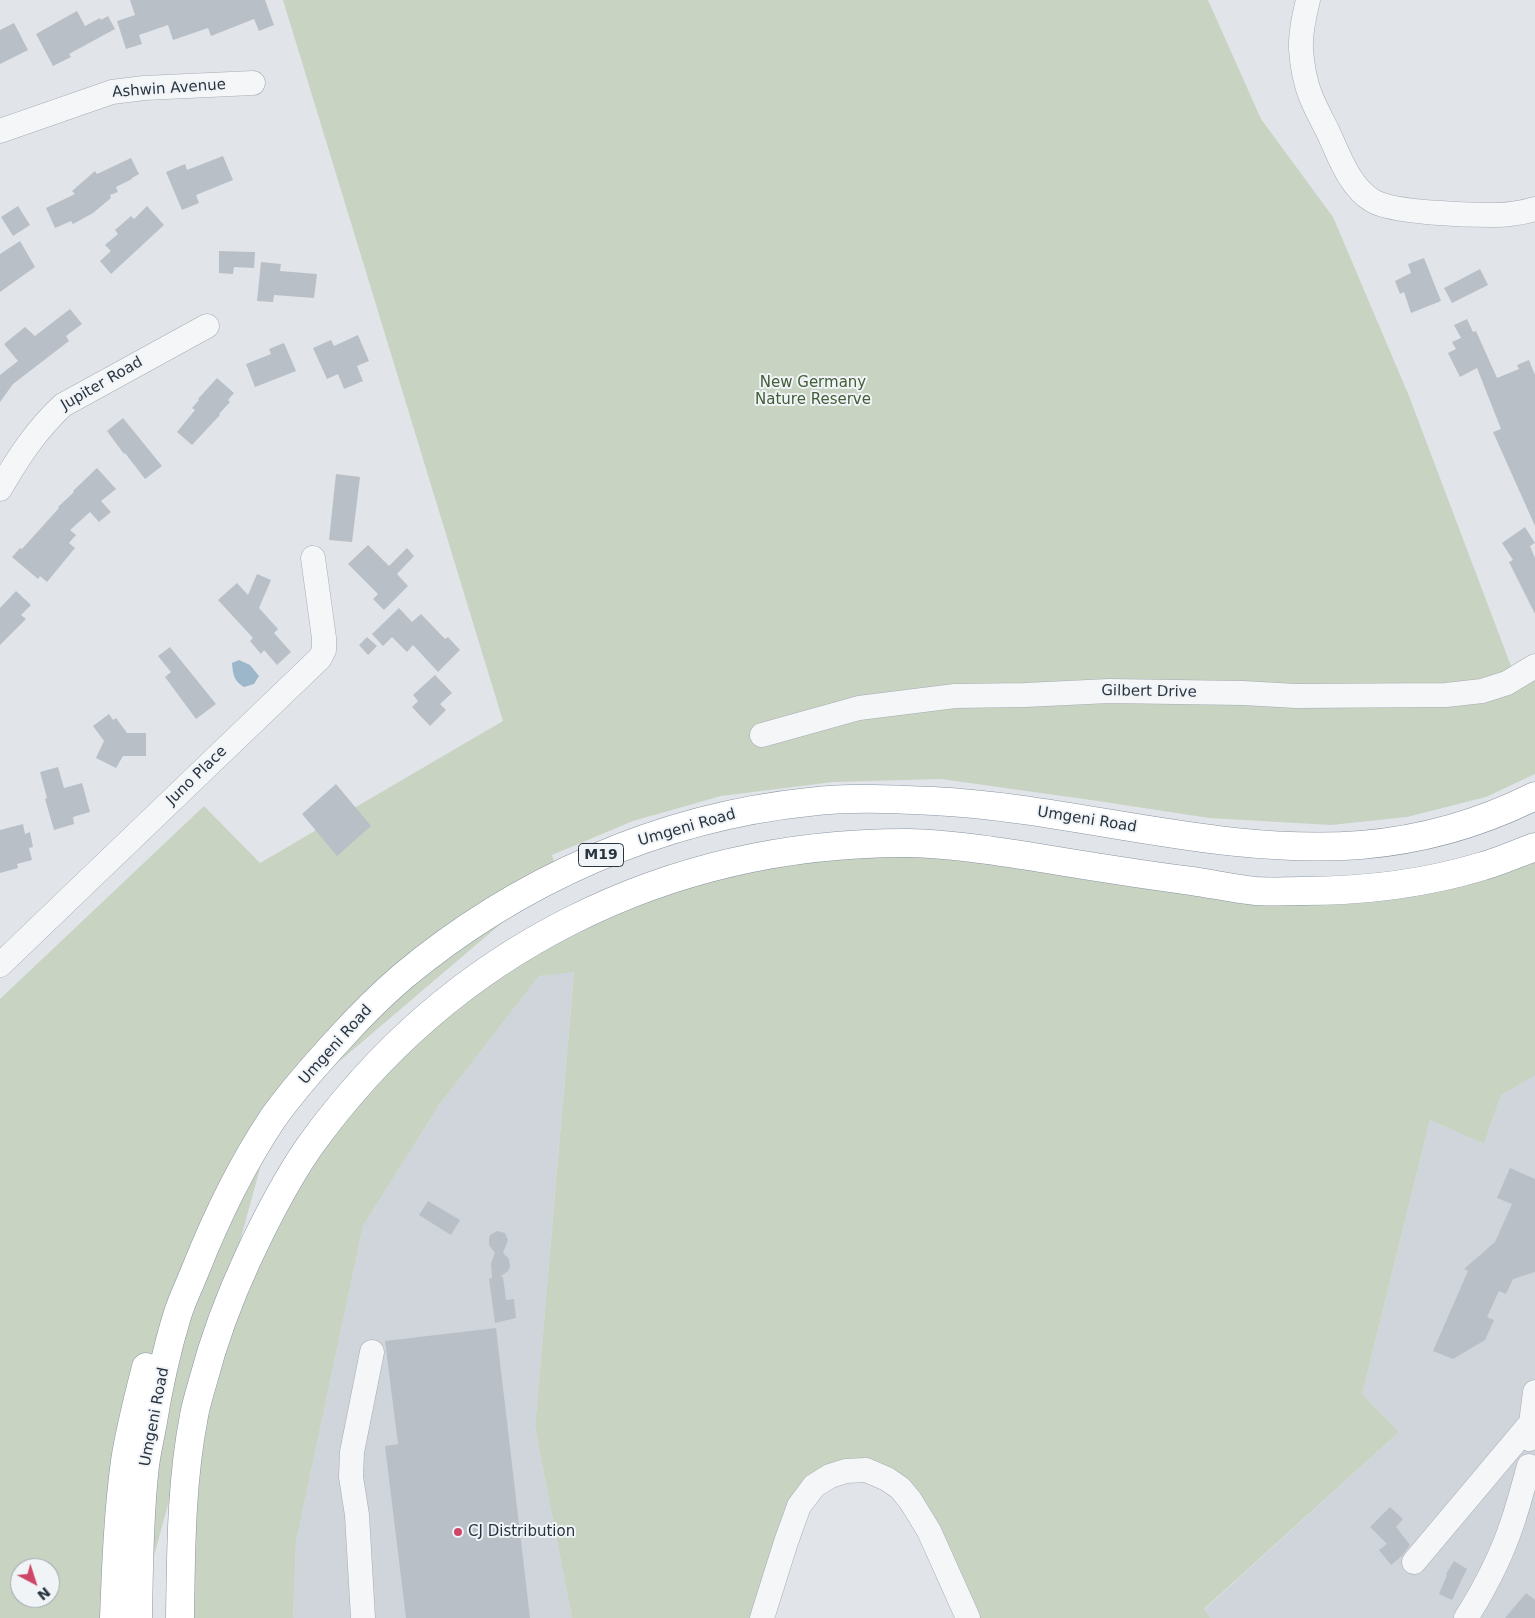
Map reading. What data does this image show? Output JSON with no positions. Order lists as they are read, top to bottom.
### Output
{
  "streets": {
    "highway": ["Umgeni Road", "M19"],
    "street": [
      "Ashwin Avenue",
      "Jupiter Road",
      "Gilbert Drive",
      "Juno Place"
    ]
  },
  "parks": ["New Germany Nature Reserve"],
  "places": ["CJ Distribution"],
  "north": "bottom right"
}
